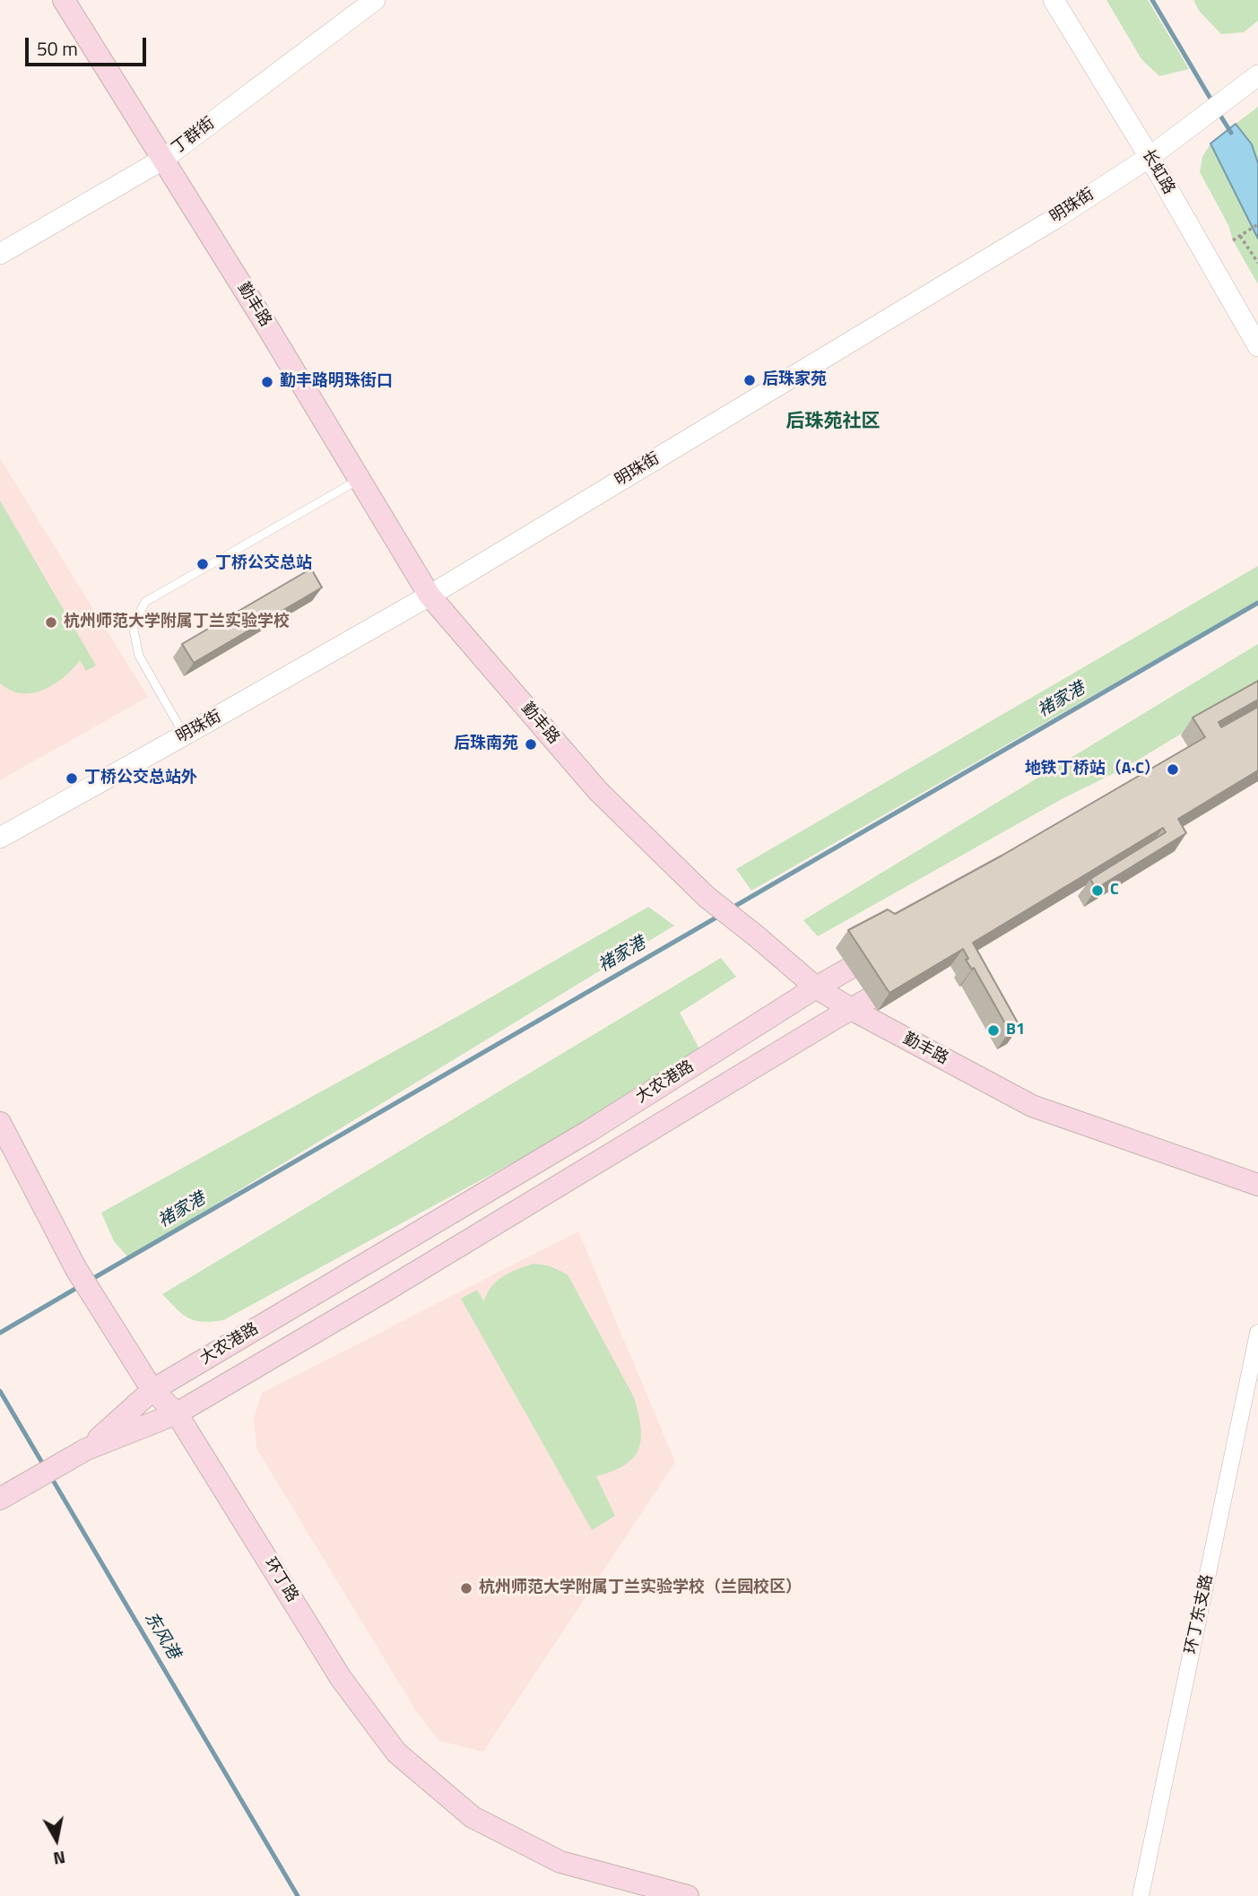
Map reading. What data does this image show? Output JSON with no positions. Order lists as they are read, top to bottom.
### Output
{
  "streets": {
    "main road": ["勤丰路", "大农港路", "环丁路"],
    "street": [
      "丁群街",
      "长虹路",
      "明珠街",
      "环丁东支路"
    ]
  },
  "crossings": [
    ["丁群街", "勤丰路"],
    ["长虹路", "明珠街"],
    ["明珠街", "勤丰路"],
    ["勤丰路", "大农港路"],
    ["大农港路", "环丁路"]
  ],
  "districts": ["后珠苑社区"],
  "water": ["褚家港", "东风港"],
  "places": [
    "后珠家苑",
    "勤丰路明珠街口",
    "丁桥公交总站",
    "杭州师范大学附属丁兰实验学校",
    "后珠南苑",
    "地铁丁桥站（A·C）",
    "丁桥公交总站外",
    "C",
    "B1",
    "杭州师范大学附属丁兰实验学校（兰园校区）"
  ],
  "scale_bar": "50 m",
  "north": "bottom"
}
